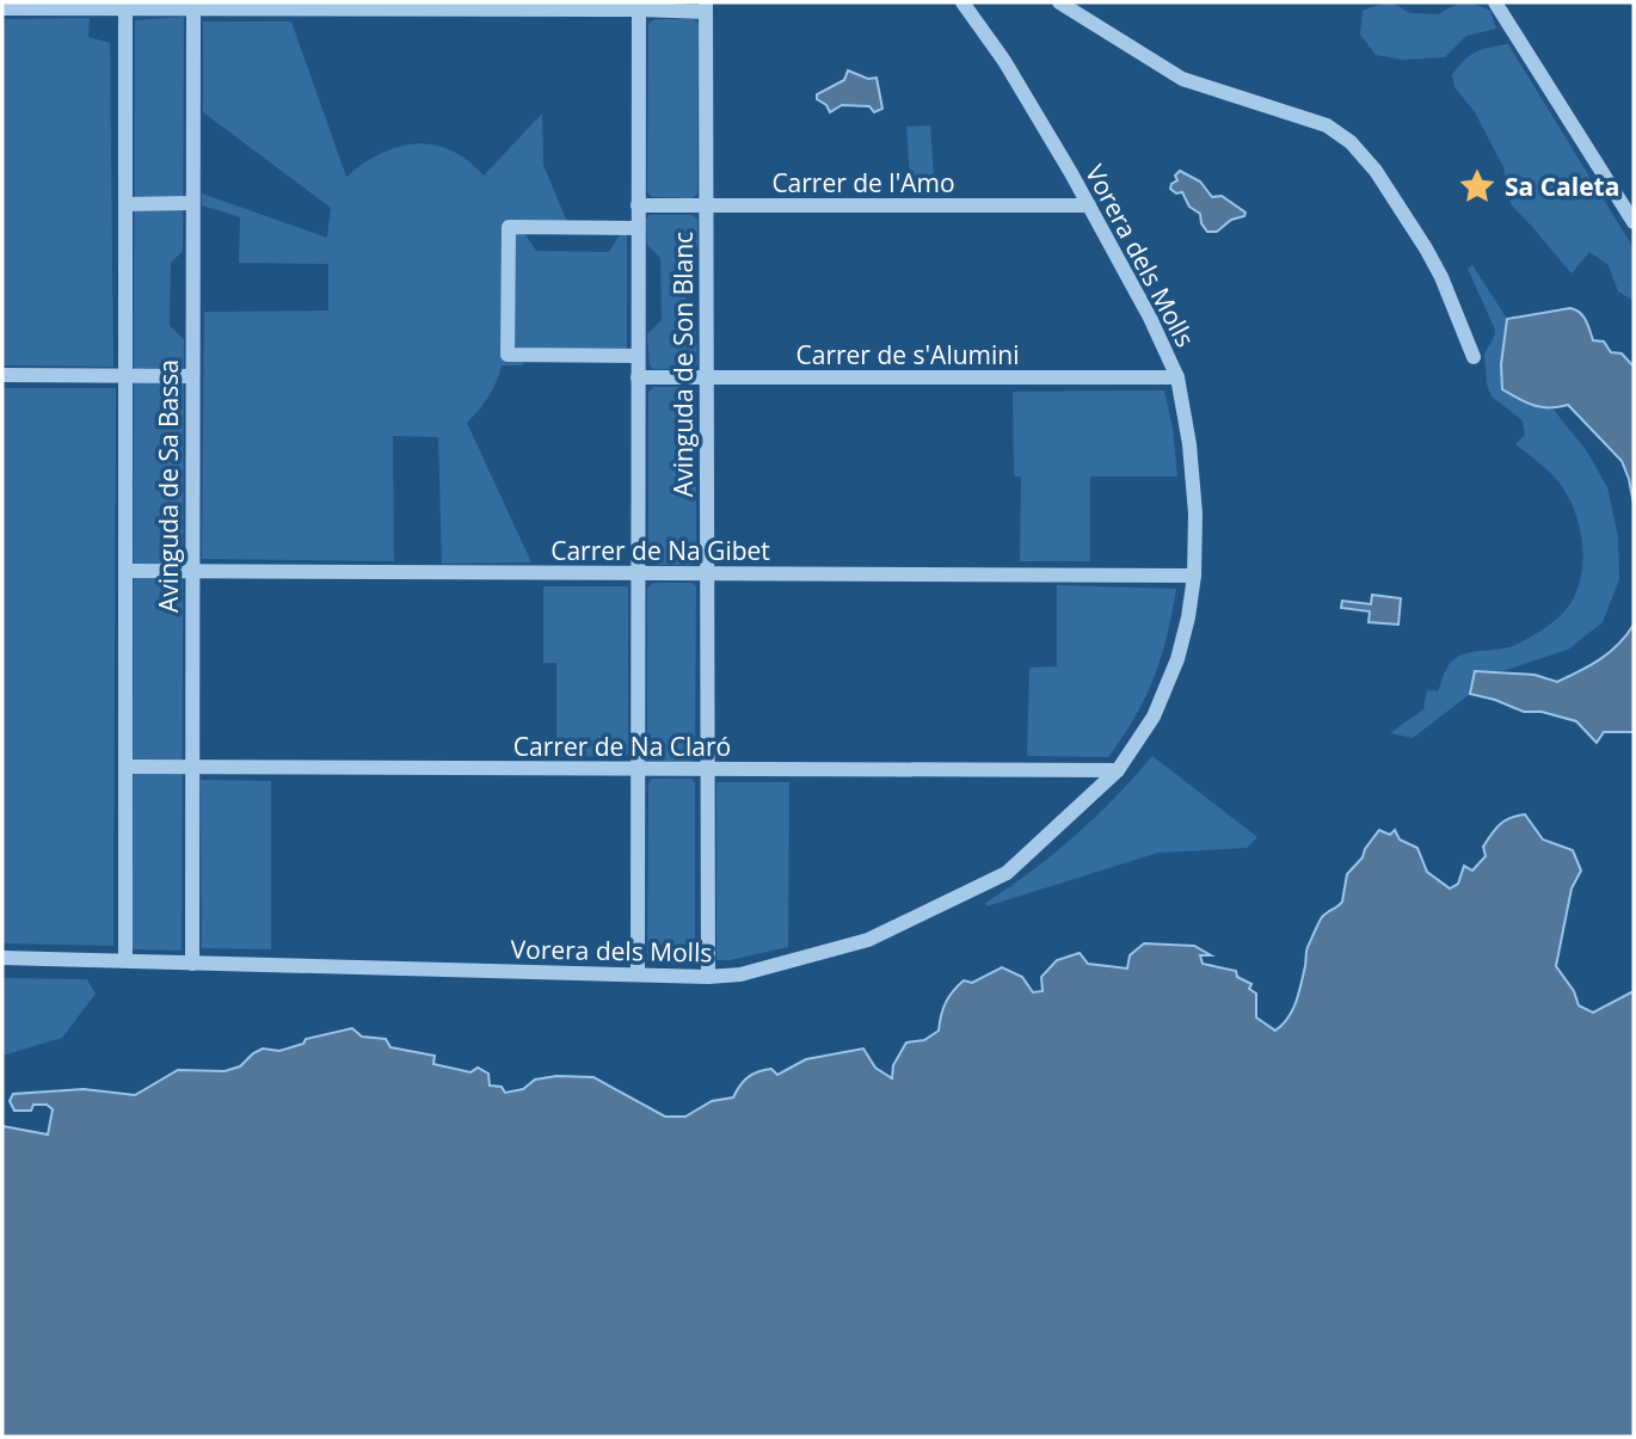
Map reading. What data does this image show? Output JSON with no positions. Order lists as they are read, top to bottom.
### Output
{
  "streets": {
    "street": [
      "Carrer de l'Amo",
      "Vorera dels Molls",
      "Carrer de s'Alumini",
      "Avinguda de Son Blanc",
      "Avinguda de Sa Bassa",
      "Carrer de Na Gibet",
      "Carrer de Na Claró"
    ]
  },
  "crossings": [
    ["Carrer de l'Amo", "Vorera dels Molls"],
    ["Carrer de l'Amo", "Avinguda de Son Blanc"],
    ["Vorera dels Molls", "Carrer de s'Alumini"],
    ["Vorera dels Molls", "Avinguda de Son Blanc"],
    ["Vorera dels Molls", "Avinguda de Sa Bassa"],
    ["Vorera dels Molls", "Carrer de Na Gibet"],
    ["Vorera dels Molls", "Carrer de Na Claró"],
    ["Carrer de s'Alumini", "Avinguda de Son Blanc"],
    ["Avinguda de Son Blanc", "Carrer de Na Gibet"],
    ["Avinguda de Son Blanc", "Carrer de Na Claró"],
    ["Avinguda de Sa Bassa", "Carrer de Na Gibet"],
    ["Avinguda de Sa Bassa", "Carrer de Na Claró"]
  ],
  "places": {
    "place": ["Sa Caleta"]
  }
}
